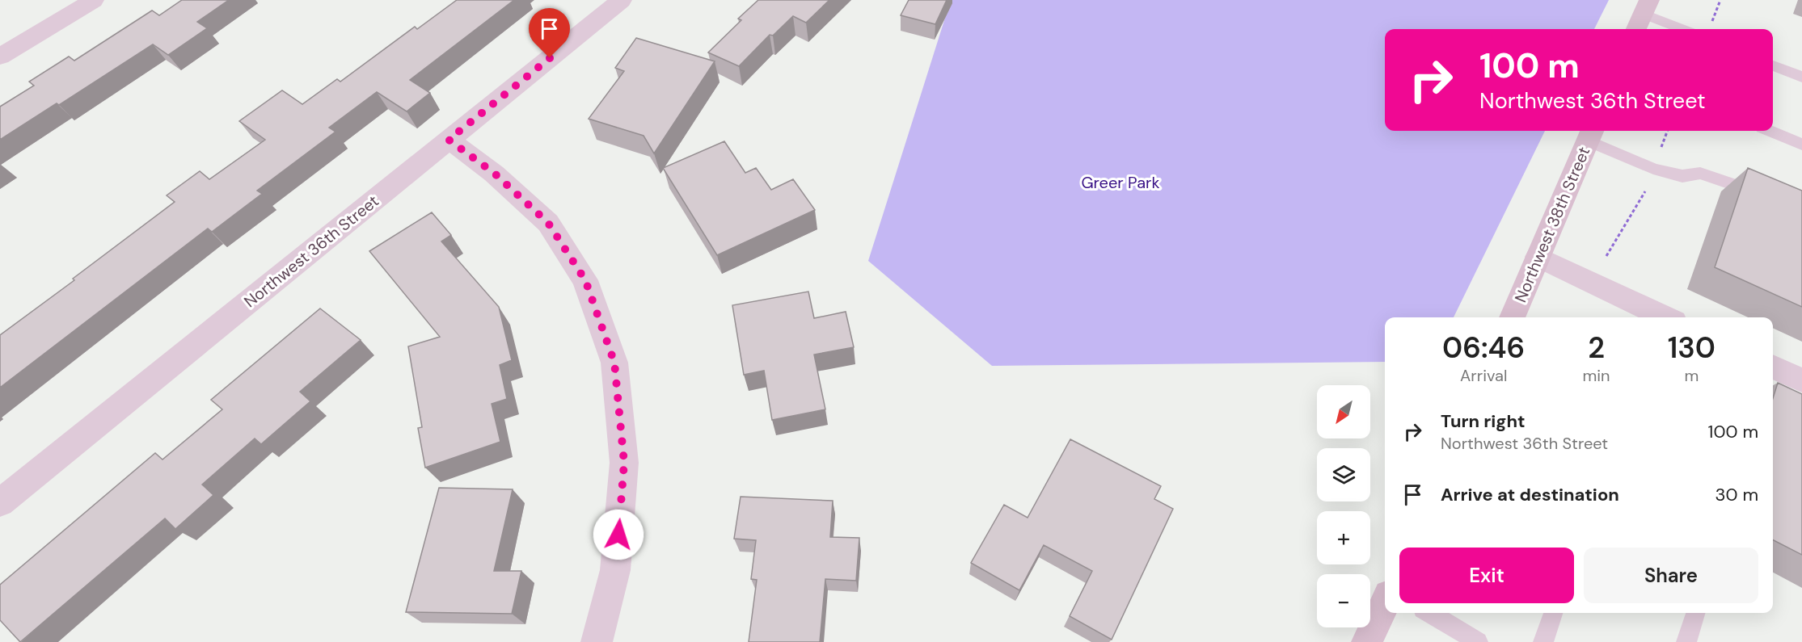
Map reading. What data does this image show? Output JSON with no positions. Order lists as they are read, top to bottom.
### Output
{
  "streets": {
    "main road": ["Northwest 38th Street"],
    "street": ["Northwest 36th Street"]
  },
  "parks": ["Greer Park"],
  "north": "bottom left",
  "page": {
    "turn": ["100 m", "Northwest 36th Street"],
    "eta": [
      "06:46",
      "Arrival",
      "2",
      "min",
      "130",
      "m"
    ],
    "map_buttons": ["+", "−"],
    "list": [
      {
        "name": "Turn right",
        "note": "Northwest 36th Street",
        "value": "100 m"
      },
      {
        "name": "Arrive at destination",
        "value": "30 m"
      }
    ],
    "buttons": ["Exit", "Share"]
  }
}
